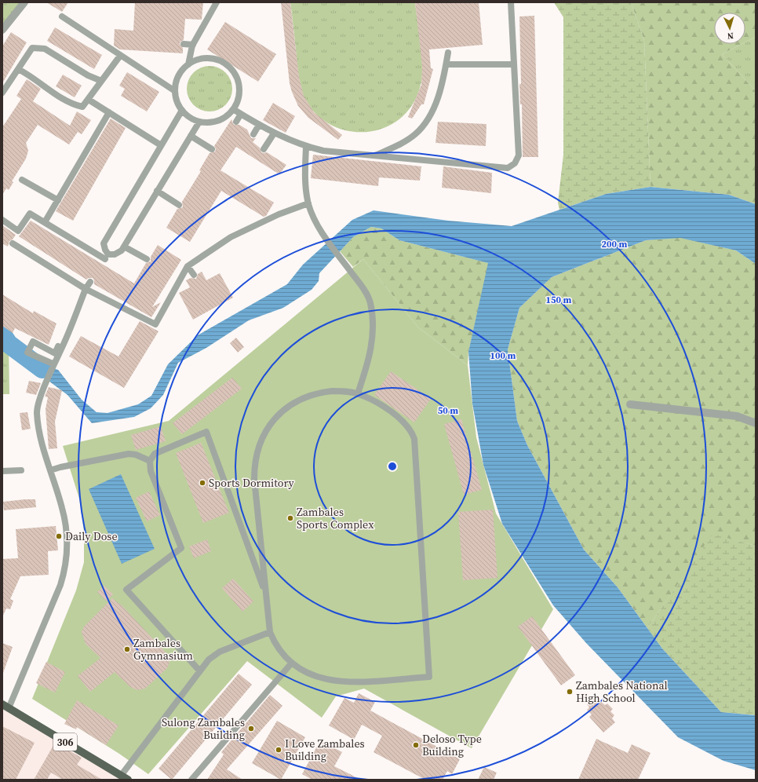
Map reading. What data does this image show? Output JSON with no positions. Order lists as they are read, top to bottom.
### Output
{
  "streets": {
    "main road": ["306"]
  },
  "places": [
    "Sports Dormitory",
    "Zambales Sports Complex",
    "Daily Dose",
    "Zambales Gymnasium",
    "Zambales National High School",
    "Sulong Zambales Building",
    "Deloso Type Building",
    "I Love Zambales Building"
  ],
  "north": "bottom",
  "rings": [
    "200 m",
    "150 m",
    "100 m",
    "50 m"
  ]
}
